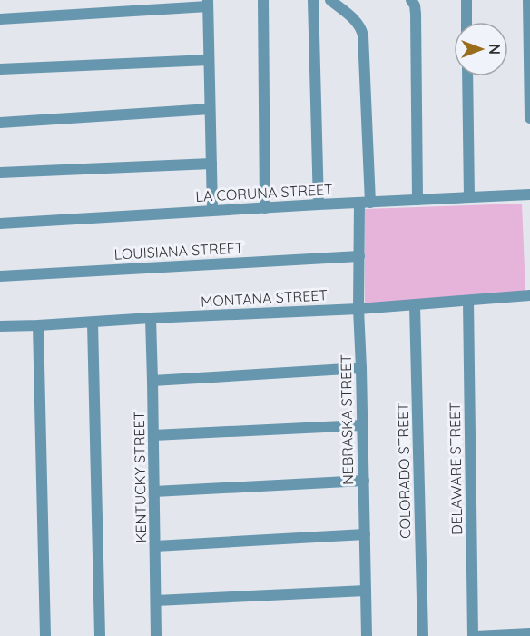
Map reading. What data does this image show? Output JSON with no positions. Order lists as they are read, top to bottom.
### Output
{
  "streets": {
    "street": [
      "LA CORUNA STREET",
      "LOUISIANA STREET",
      "MONTANA STREET",
      "NEBRASKA STREET",
      "DELAWARE STREET",
      "COLORADO STREET",
      "KENTUCKY STREET"
    ]
  },
  "crossings": [
    ["LA CORUNA STREET", "NEBRASKA STREET"],
    ["LOUISIANA STREET", "NEBRASKA STREET"],
    ["MONTANA STREET", "NEBRASKA STREET"],
    ["MONTANA STREET", "DELAWARE STREET"],
    ["MONTANA STREET", "COLORADO STREET"],
    ["MONTANA STREET", "KENTUCKY STREET"]
  ],
  "north": "right"
}
